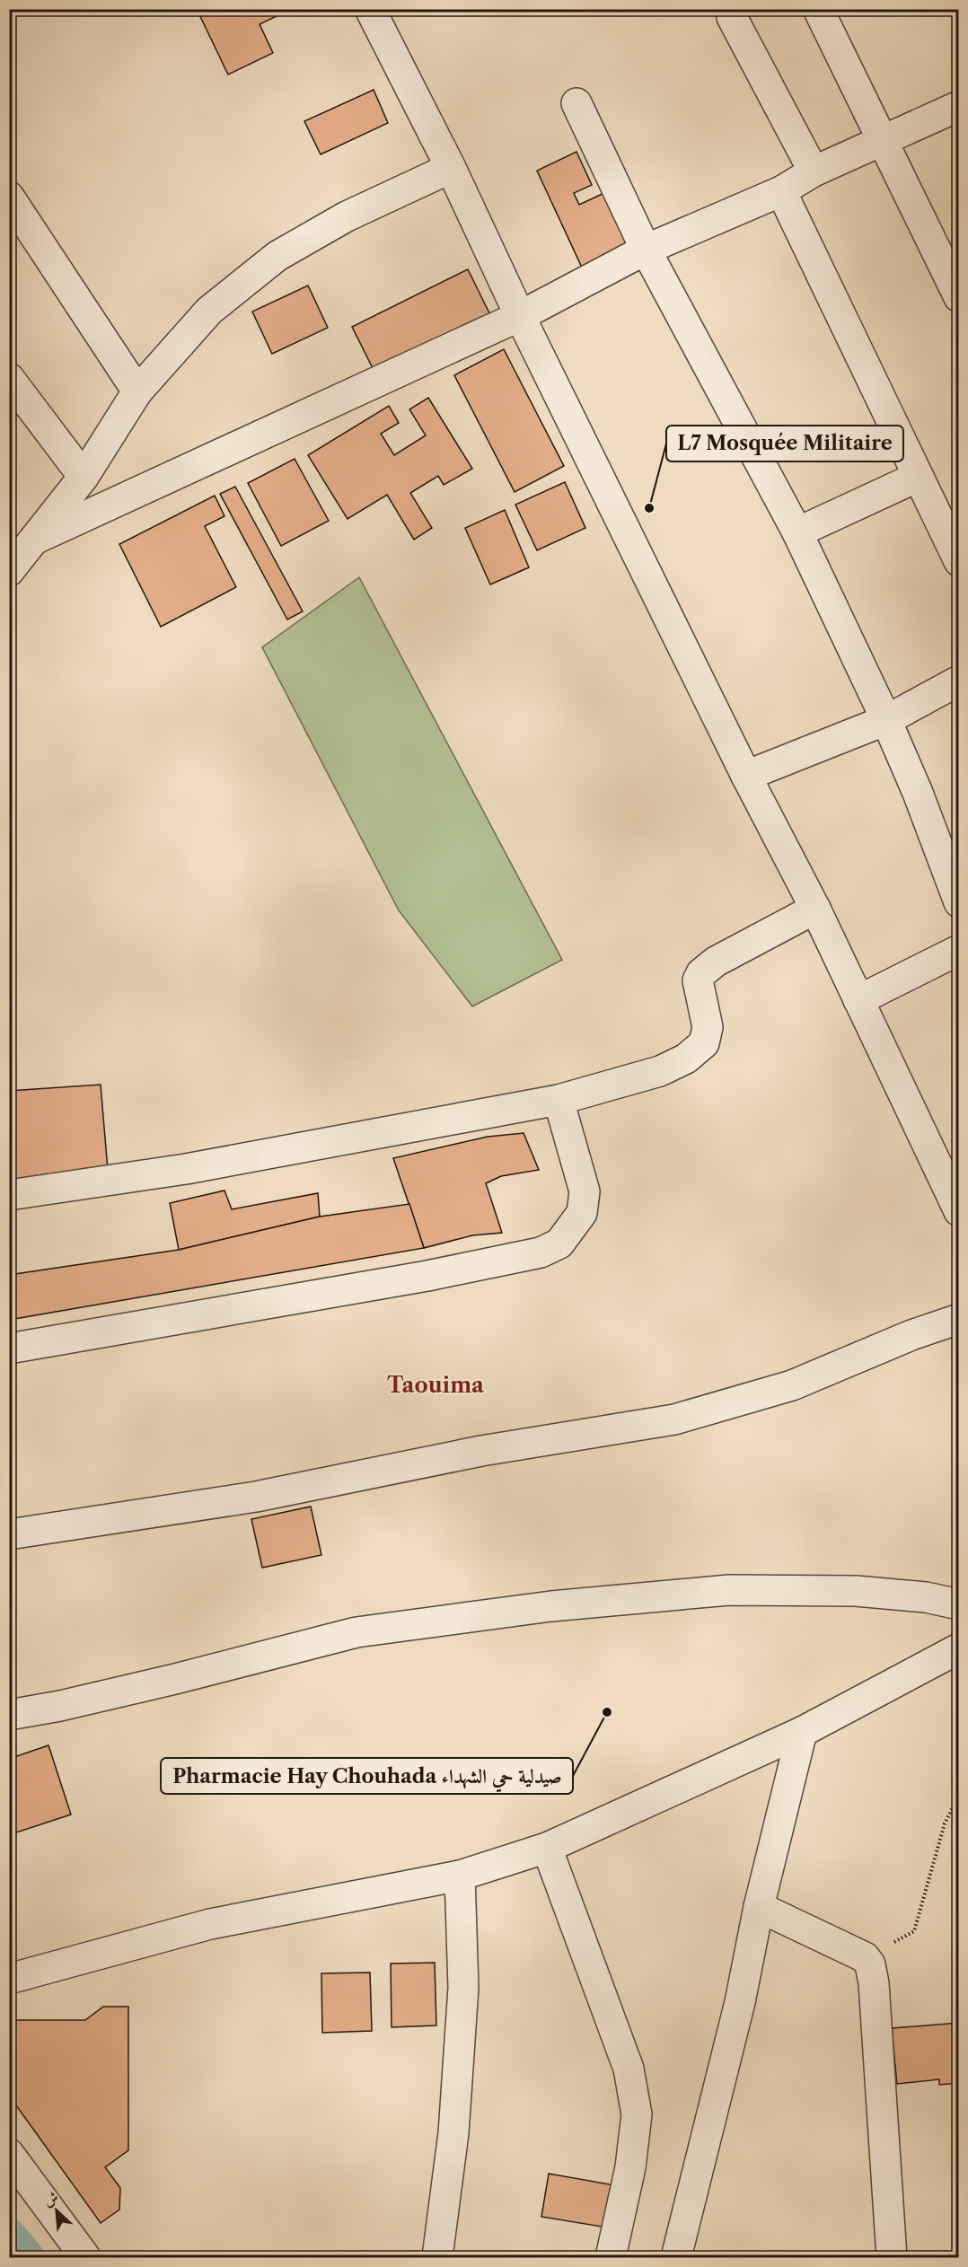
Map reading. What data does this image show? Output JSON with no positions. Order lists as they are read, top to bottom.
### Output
{
  "districts": ["Taouima"],
  "places": ["L7 Mosquée Militaire", "Pharmacie Hay Chouhada صيدلية حي الشهداء"],
  "north": "top left"
}
